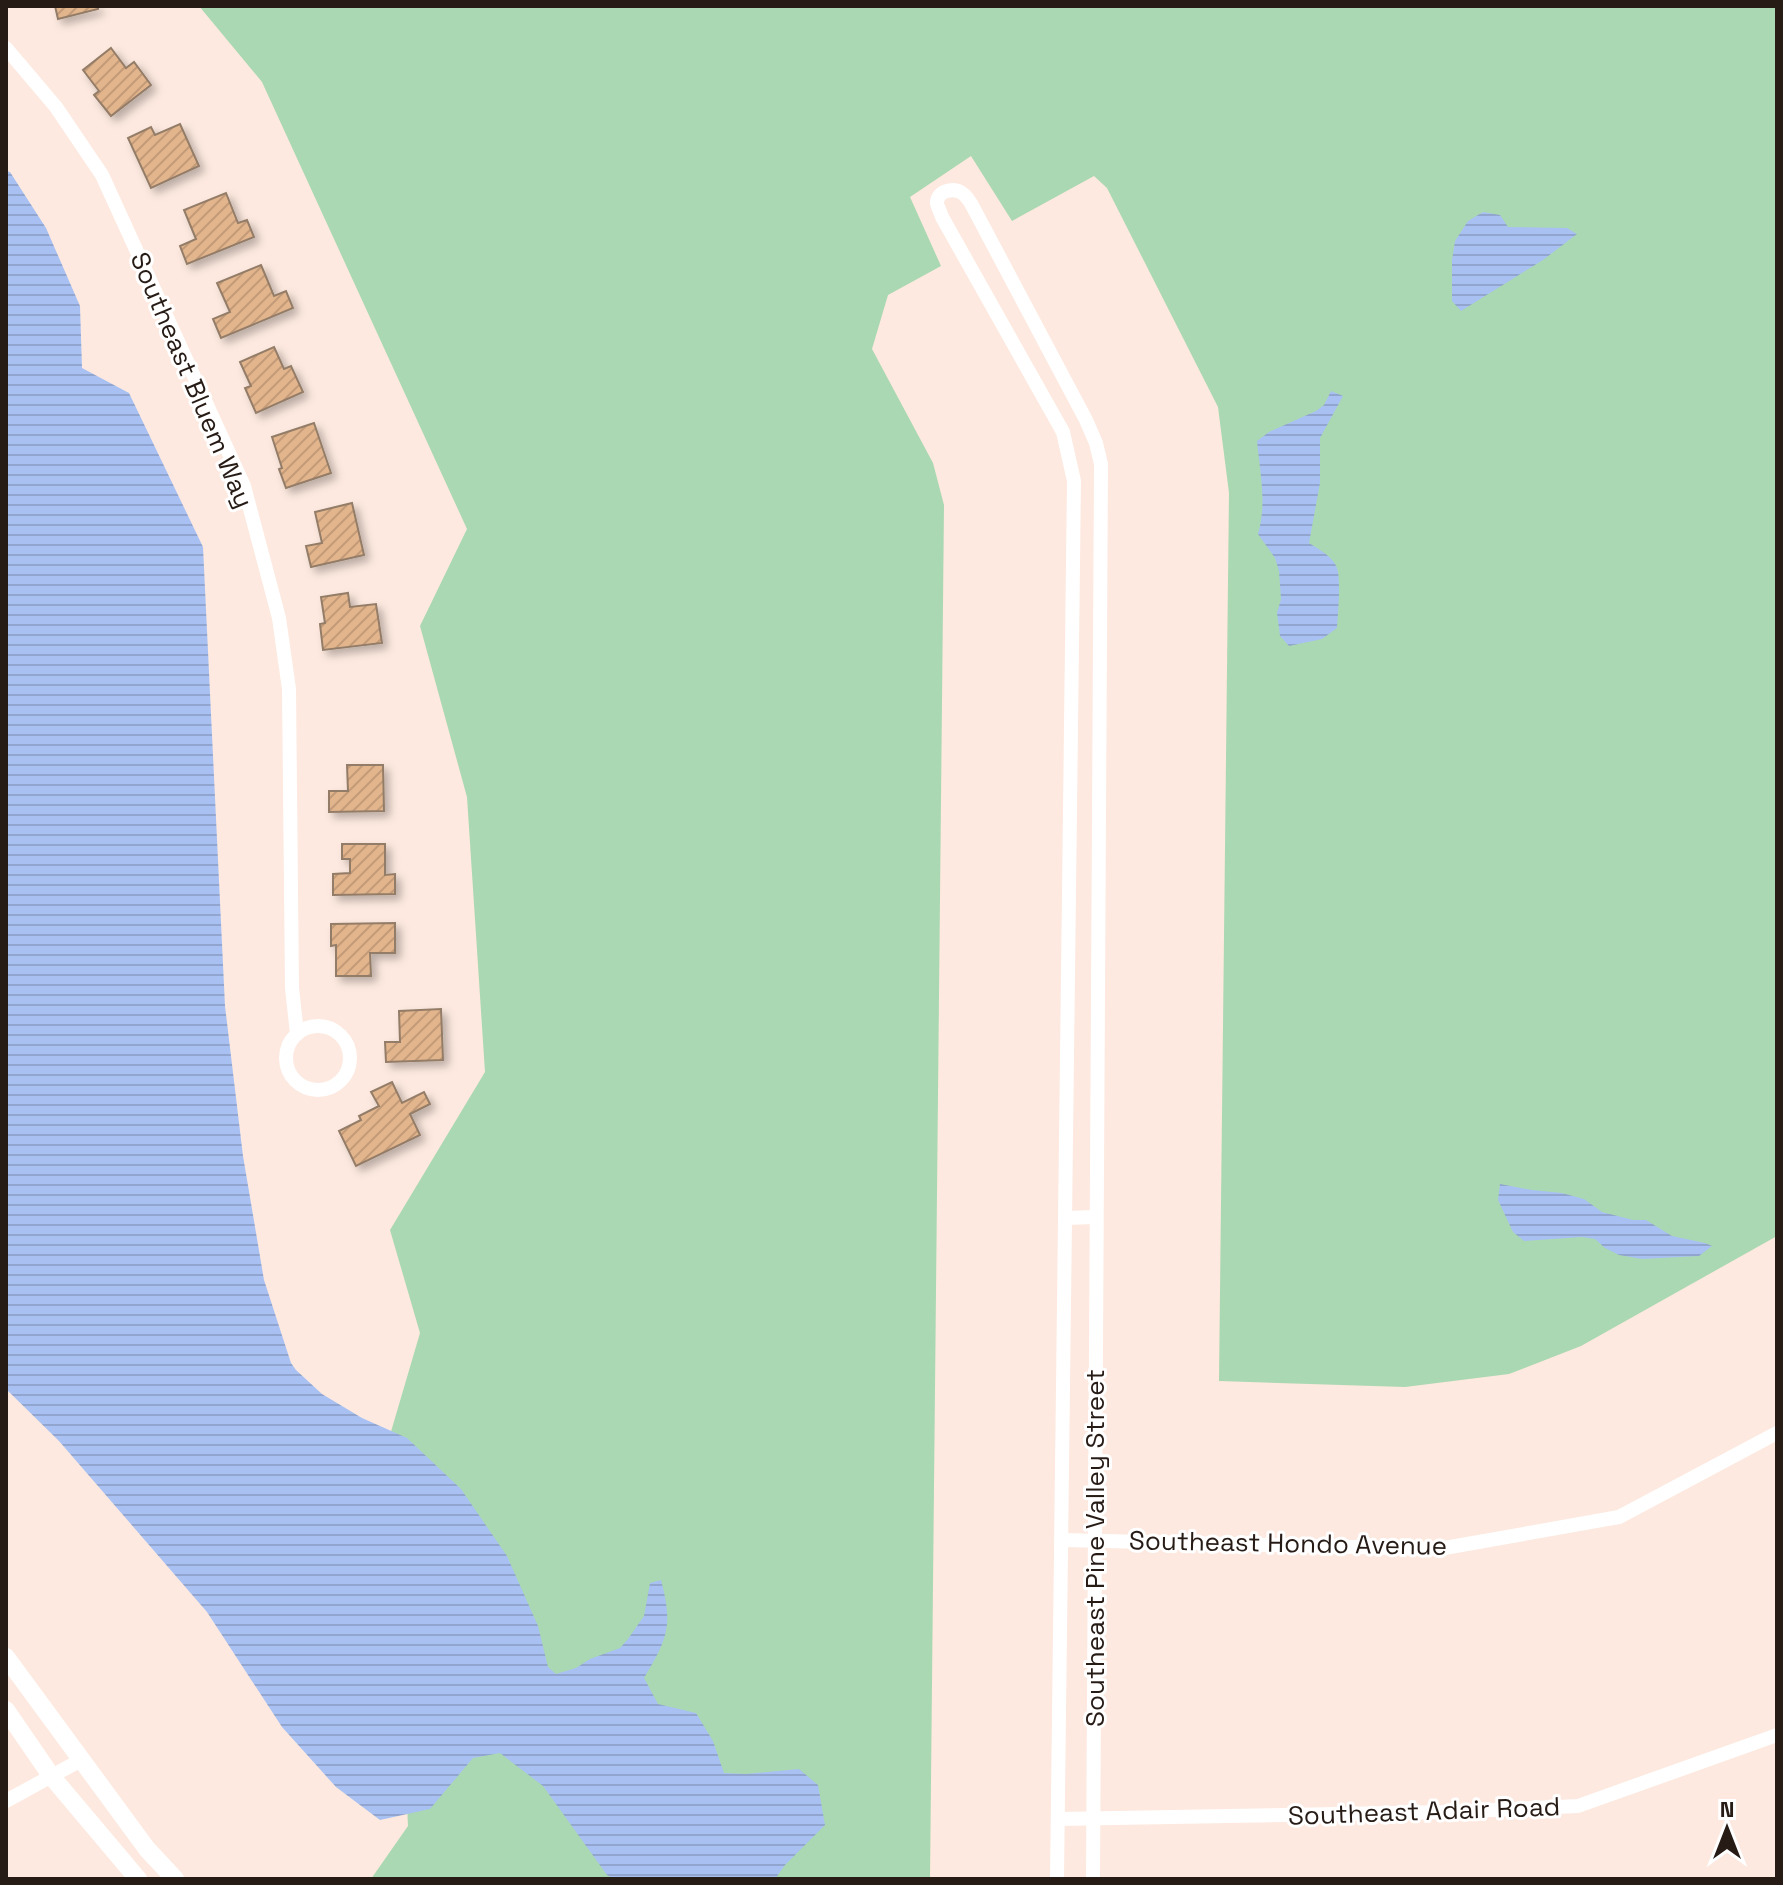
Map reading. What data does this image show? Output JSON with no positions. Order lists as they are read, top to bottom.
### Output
{
  "streets": {
    "street": [
      "Southeast Bluem Way",
      "Southeast Hondo Avenue",
      "Southeast Pine Valley Street",
      "Southeast Adair Road"
    ]
  },
  "crossings": [
    ["Southeast Hondo Avenue", "Southeast Pine Valley Street"],
    ["Southeast Pine Valley Street", "Southeast Adair Road"]
  ],
  "north": "top"
}
